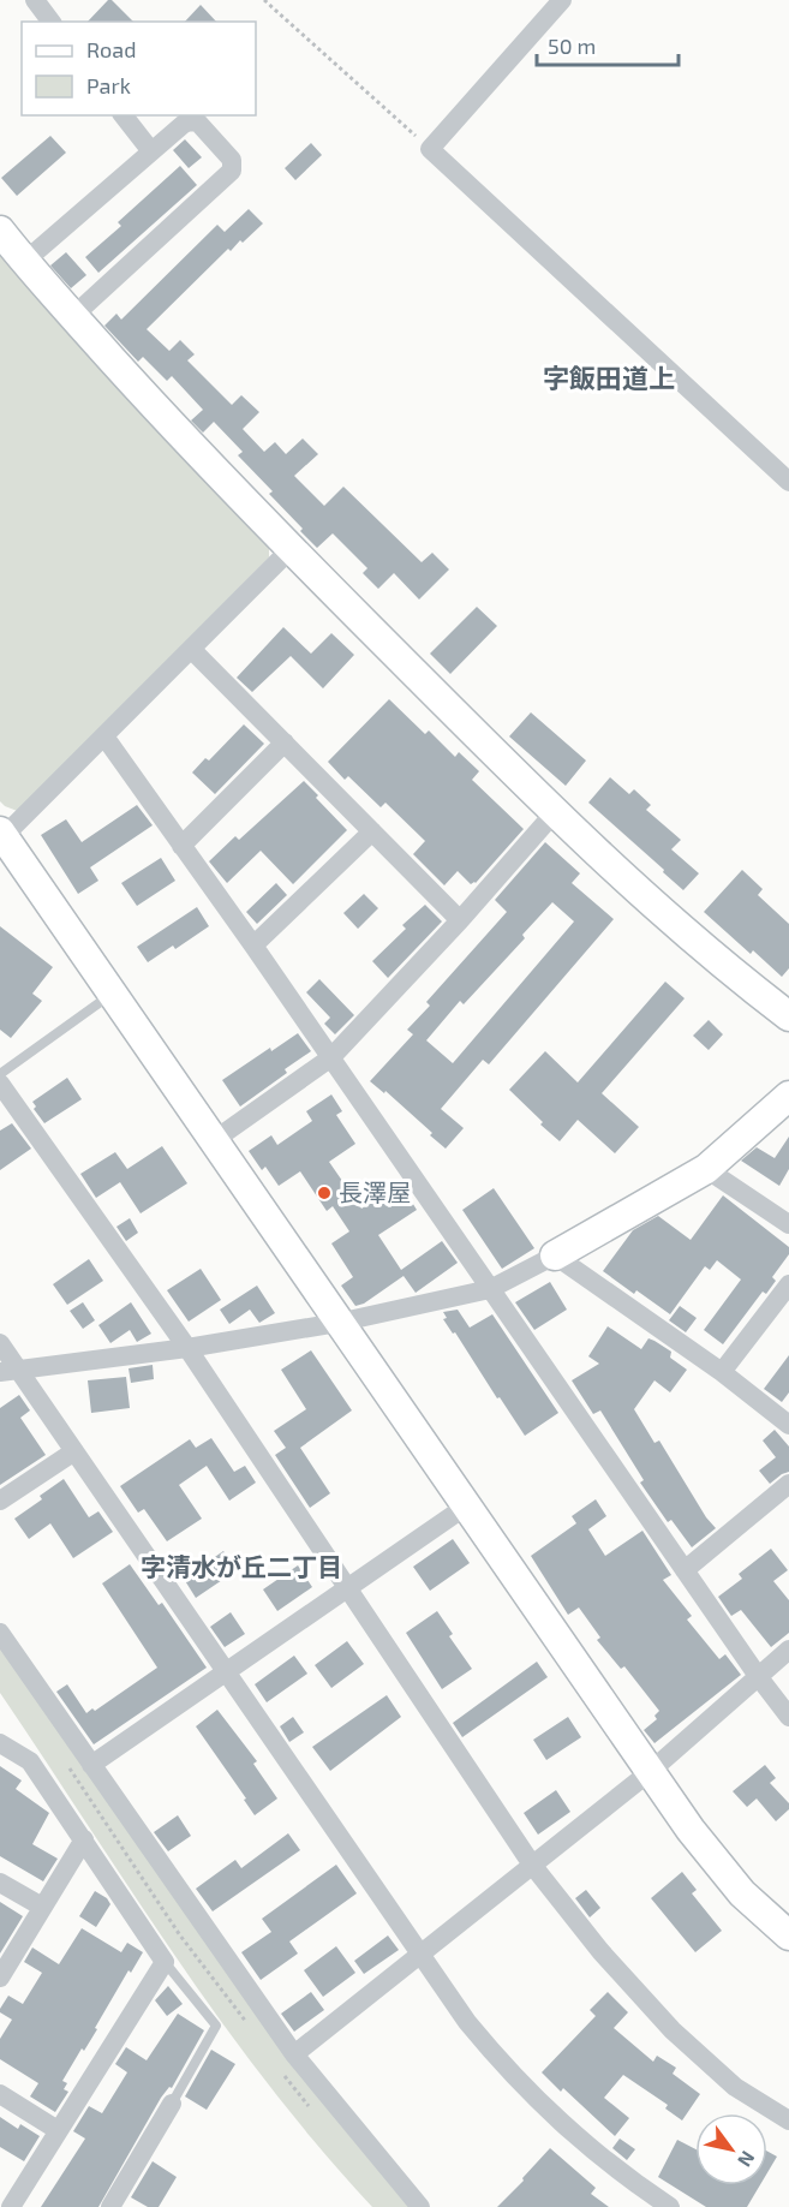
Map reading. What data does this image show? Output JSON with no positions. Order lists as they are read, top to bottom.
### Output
{
  "districts": ["字飯田道上", "字清水が丘二丁目"],
  "places": ["長澤屋"],
  "legend": ["Road", "Park"],
  "scale_bar": "50 m",
  "north": "bottom right"
}
